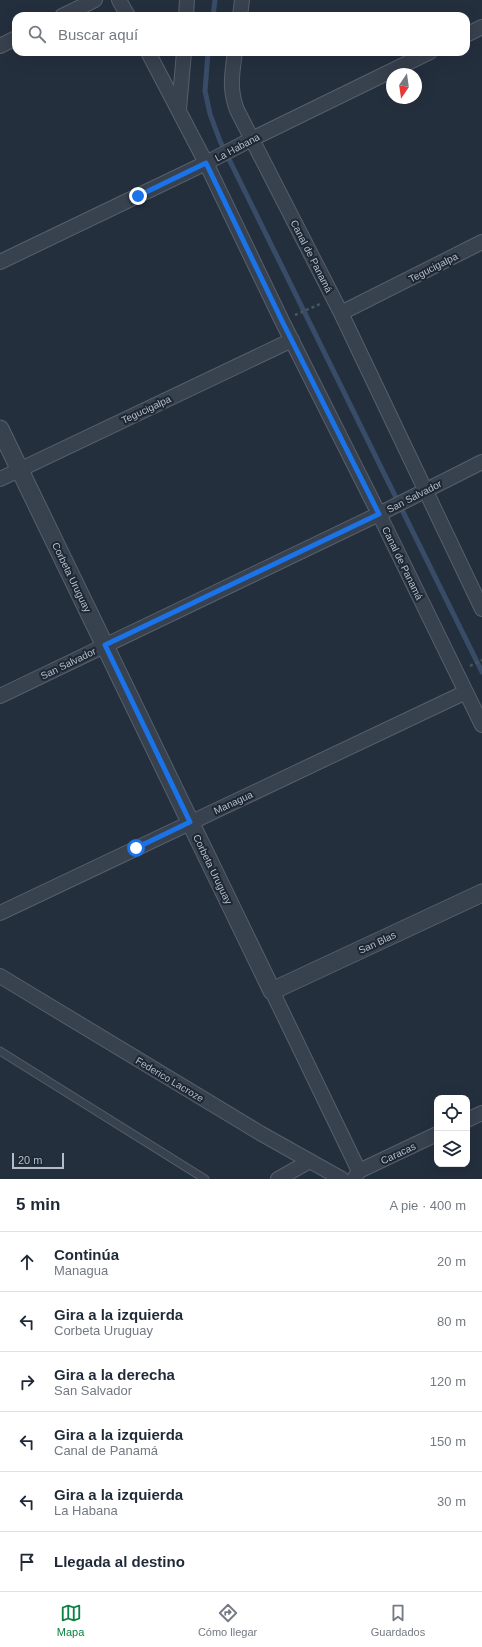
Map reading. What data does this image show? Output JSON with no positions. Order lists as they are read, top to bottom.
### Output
{
  "streets": {
    "street": [
      "La Habana",
      "Canal de Panamá",
      "Tegucigalpa",
      "San Salvador",
      "Corbeta Uruguay",
      "Managua",
      "San Blas",
      "Federico Lacroze",
      "Caracas"
    ]
  },
  "crossings": [
    ["La Habana", "Canal de Panamá"],
    ["Canal de Panamá", "Tegucigalpa"],
    ["Canal de Panamá", "San Salvador"],
    ["Canal de Panamá", "Managua"],
    ["Tegucigalpa", "Corbeta Uruguay"],
    ["San Salvador", "Corbeta Uruguay"],
    ["Corbeta Uruguay", "Managua"],
    ["Corbeta Uruguay", "San Blas"],
    ["Corbeta Uruguay", "Caracas"]
  ],
  "scale_bar": "20 m",
  "north": "bottom",
  "page": {
    "search": "Buscar aquí",
    "scale": "20 m",
    "heading": ["5 min", "A pie · 400 m"],
    "list": [
      ["Continúa", "Managua", "20 m"],
      ["Gira a la izquierda", "Corbeta Uruguay", "80 m"],
      ["Gira a la derecha", "San Salvador", "120 m"],
      ["Gira a la izquierda", "Canal de Panamá", "150 m"],
      ["Gira a la izquierda", "La Habana", "30 m"],
      "Llegada al destino"
    ],
    "nav": ["Mapa", "Cómo llegar", "Guardados"]
  }
}
